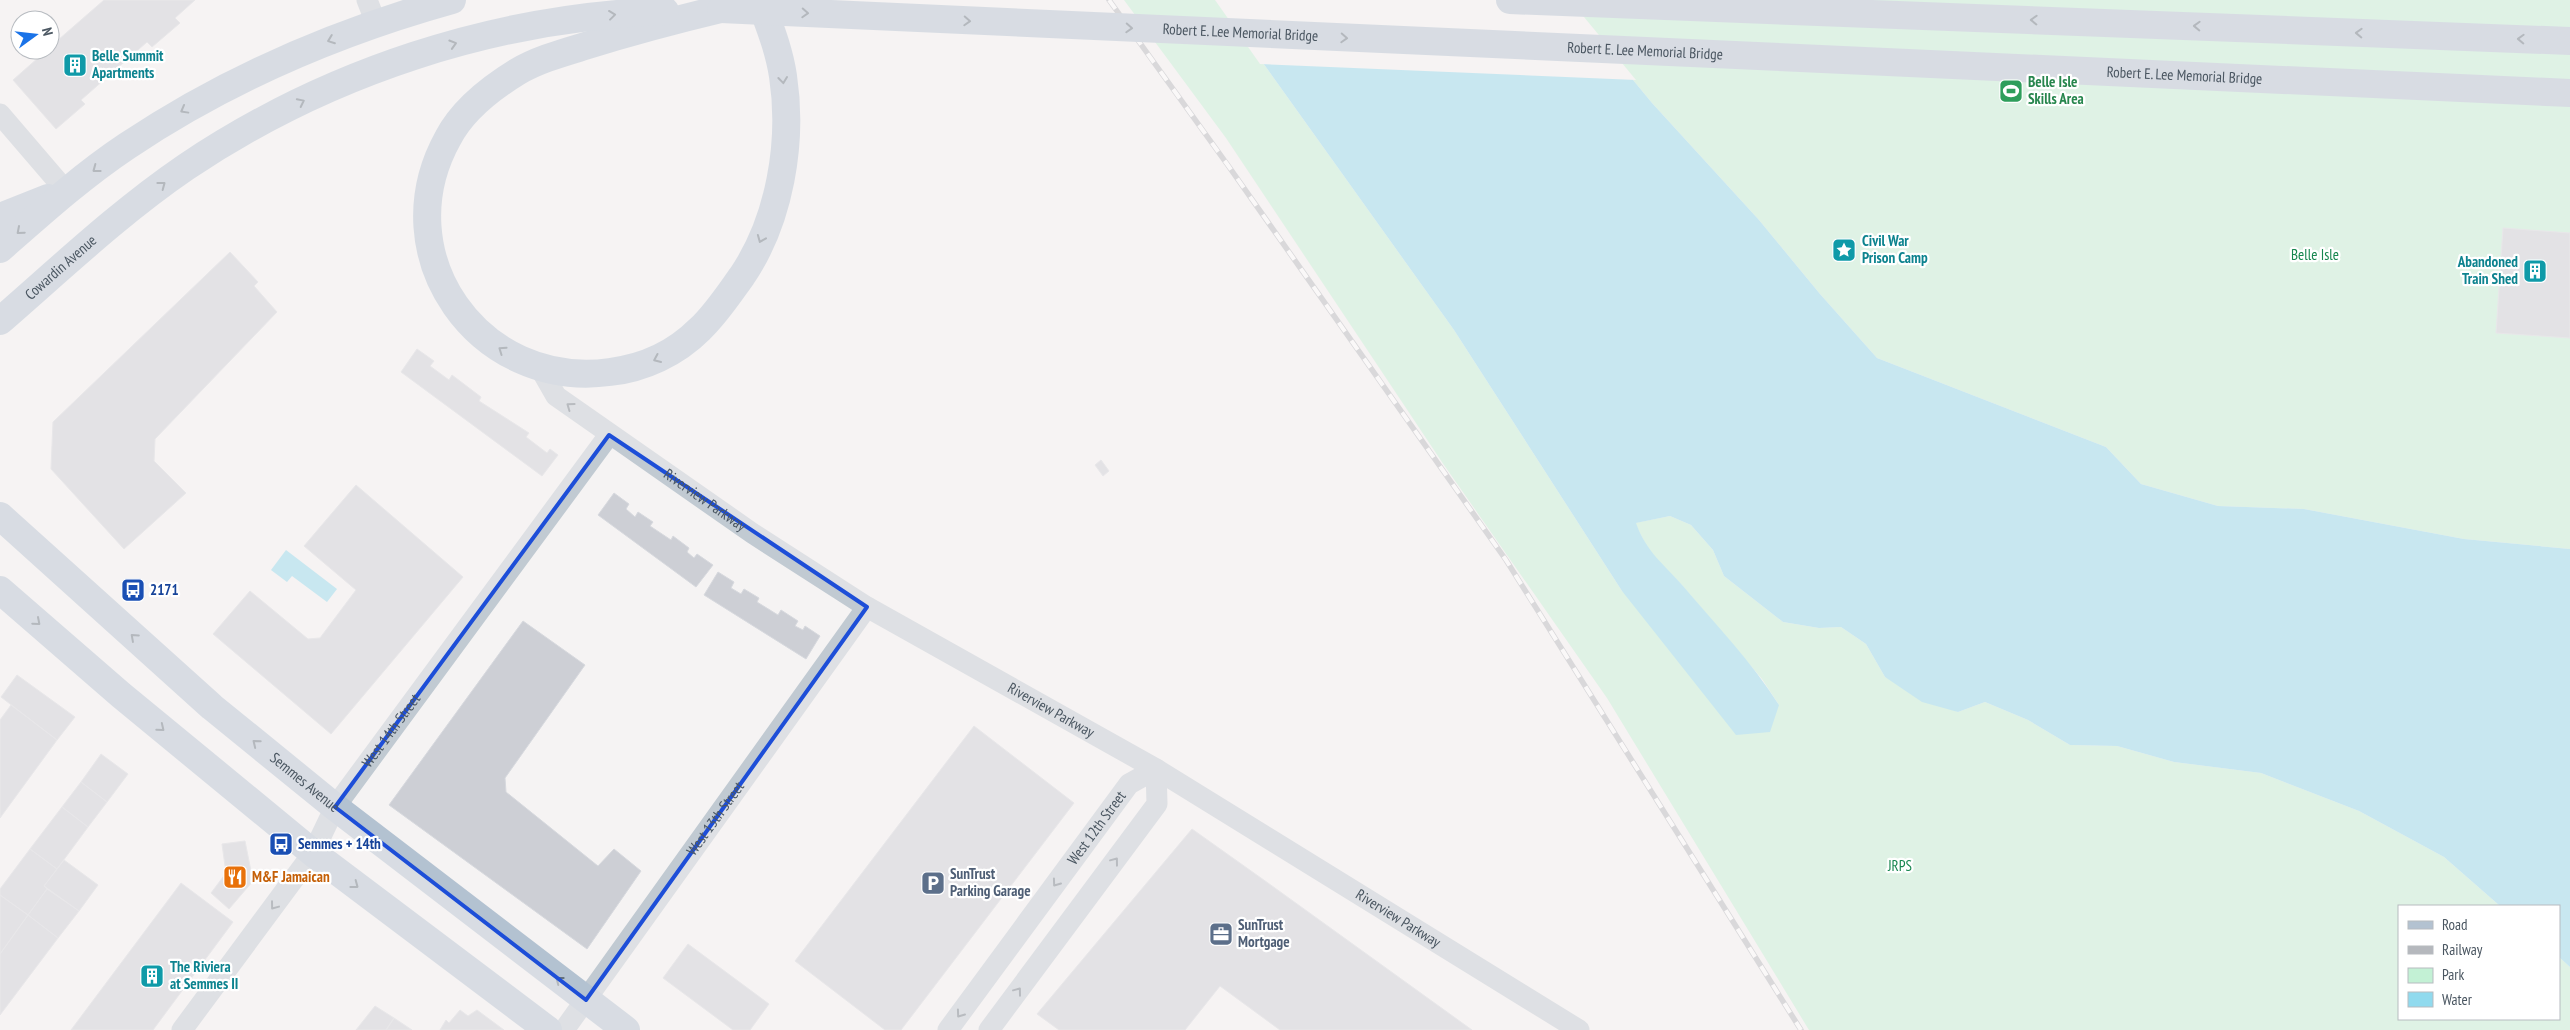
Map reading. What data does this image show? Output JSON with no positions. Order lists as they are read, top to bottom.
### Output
{
  "streets": {
    "main road": ["Robert E. Lee Memorial Bridge", "Cowardin Avenue", "Semmes Avenue"],
    "street": [
      "Riverview Parkway",
      "West 14th Street",
      "West 13th Street",
      "West 12th Street"
    ]
  },
  "crossings": [
    ["Robert E. Lee Memorial Bridge", "Cowardin Avenue"],
    ["Riverview Parkway", "West 14th Street"],
    ["Riverview Parkway", "West 13th Street"],
    ["Riverview Parkway", "West 12th Street"],
    ["West 14th Street", "Semmes Avenue"],
    ["Semmes Avenue", "West 13th Street"]
  ],
  "parks": ["Belle Isle", "JRPS"],
  "places": {
    "building": ["Belle Summit Apartments", "Abandoned Train Shed", "The Riviera at Semmes II"],
    "sports": ["Belle Isle Skills Area"],
    "place": ["Civil War Prison Camp"],
    "bus stop": ["2171", "Semmes + 14th"],
    "restaurant": ["M&F Jamaican"],
    "parking": ["SunTrust Parking Garage"],
    "office": ["SunTrust Mortgage"]
  },
  "legend": [
    "Road",
    "Railway",
    "Park",
    "Water"
  ],
  "north": "right"
}
